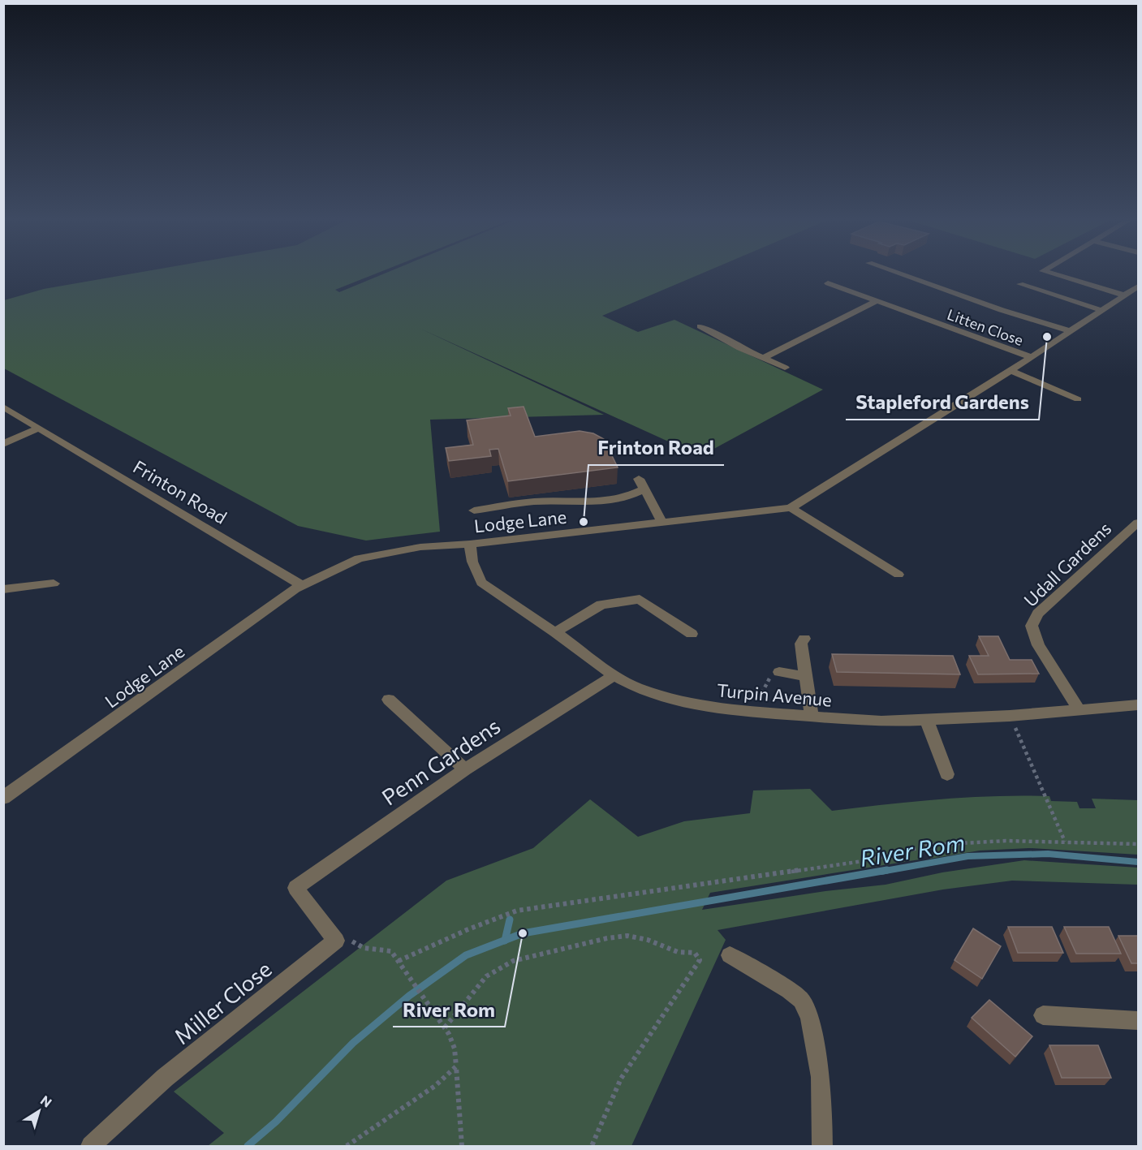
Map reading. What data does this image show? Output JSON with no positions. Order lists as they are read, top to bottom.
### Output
{
  "streets": {
    "street": [
      "Litten Close",
      "Frinton Road",
      "Lodge Lane",
      "Udall Gardens",
      "Turpin Avenue",
      "Penn Gardens",
      "Miller Close"
    ]
  },
  "crossings": [
    ["Litten Close", "Lodge Lane"],
    ["Frinton Road", "Lodge Lane"],
    ["Lodge Lane", "Turpin Avenue"],
    ["Udall Gardens", "Turpin Avenue"],
    ["Turpin Avenue", "Penn Gardens"],
    ["Penn Gardens", "Miller Close"]
  ],
  "water": ["River Rom"],
  "places": ["Stapleford Gardens", "Frinton Road", "River Rom"],
  "north": "top right"
}
